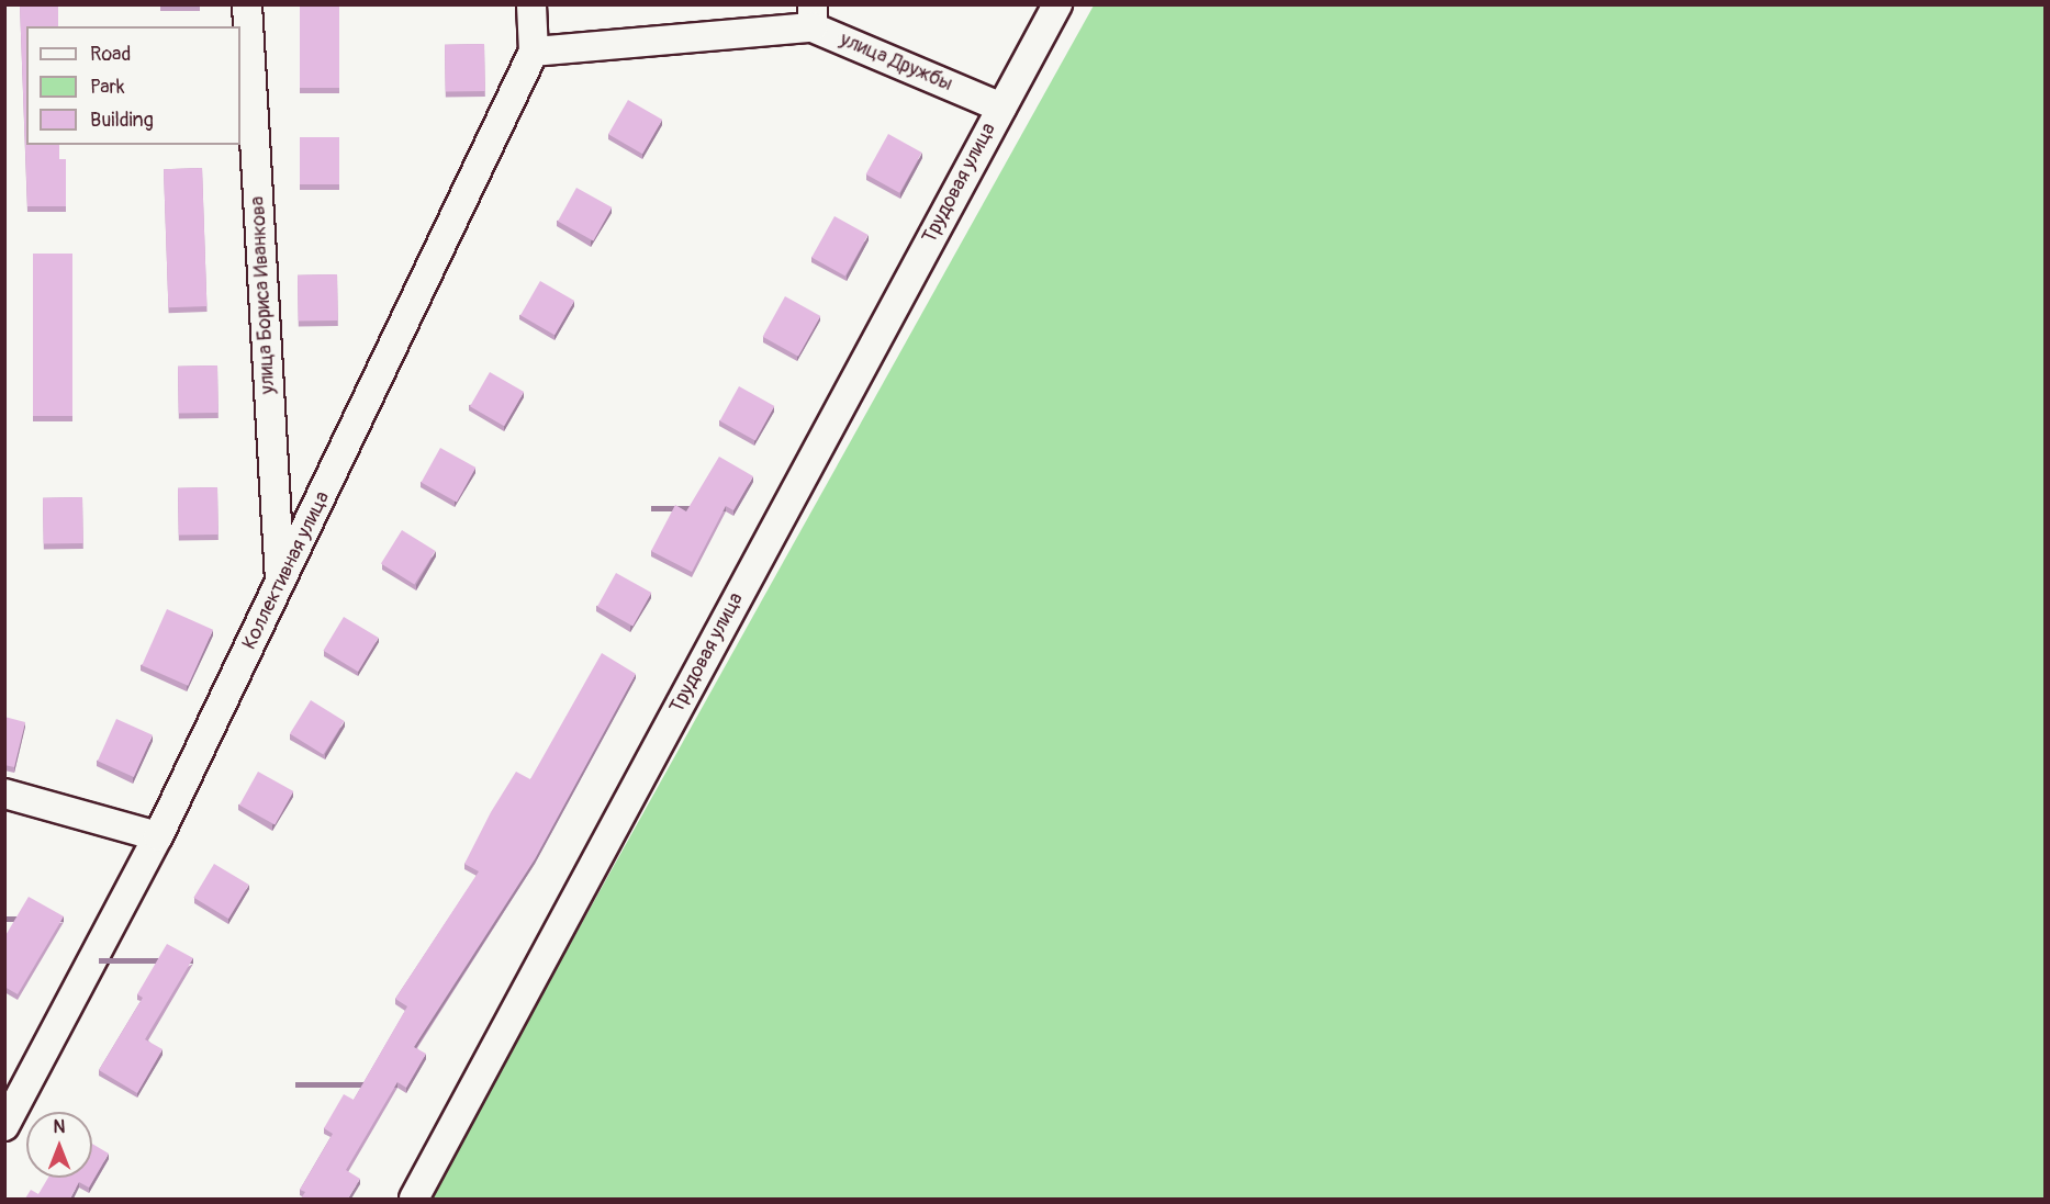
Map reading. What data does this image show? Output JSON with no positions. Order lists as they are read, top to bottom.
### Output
{
  "streets": {
    "street": [
      "улица Дружбы",
      "Трудовая улица",
      "улица Бориса Иванкова",
      "Коллективная улица"
    ]
  },
  "crossings": [
    ["улица Дружбы", "Трудовая улица"],
    ["улица Бориса Иванкова", "Коллективная улица"]
  ],
  "legend": ["Road", "Park", "Building"],
  "north": "top"
}
